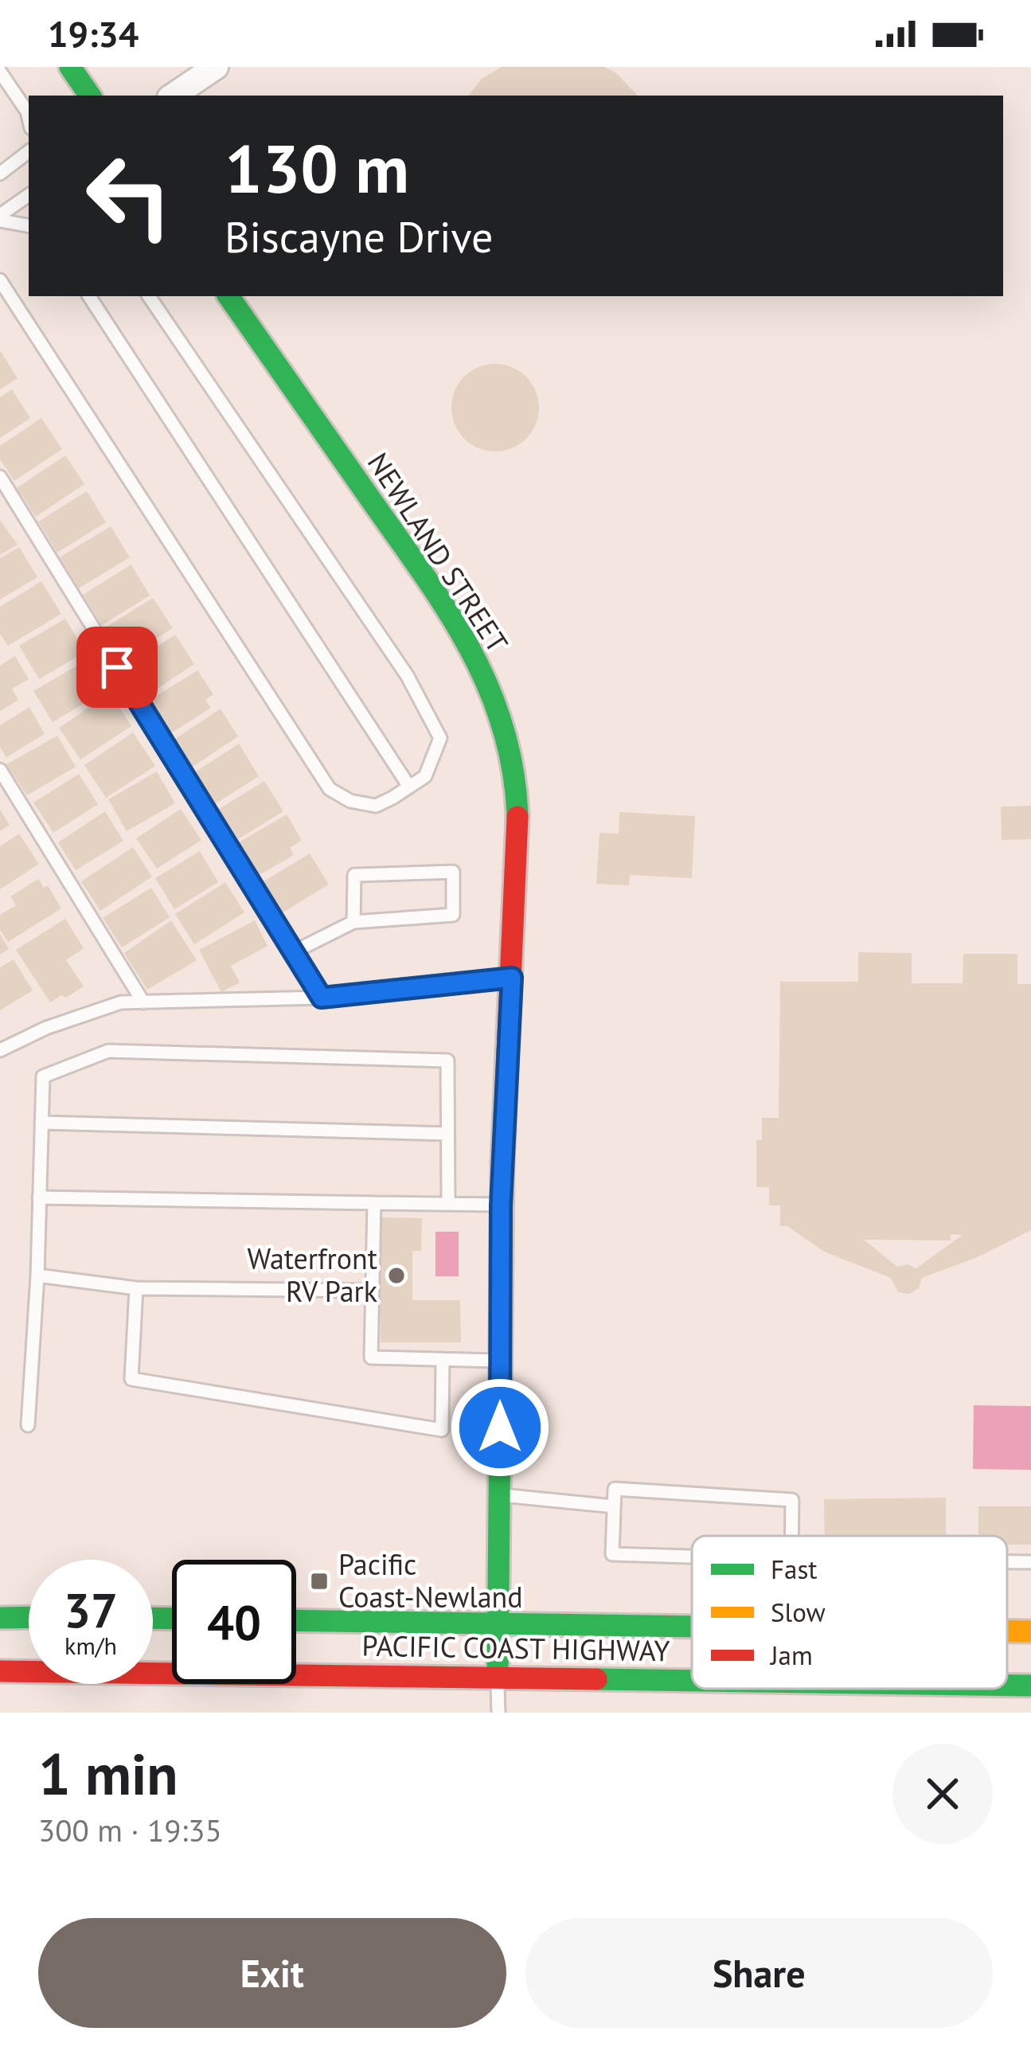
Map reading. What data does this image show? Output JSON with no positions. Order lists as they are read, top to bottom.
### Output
{
  "streets": {
    "main road": ["NEWLAND STREET", "PACIFIC COAST HIGHWAY"]
  },
  "crossings": [
    ["NEWLAND STREET", "PACIFIC COAST HIGHWAY"]
  ],
  "places": {
    "other": ["Waterfront RV Park"],
    "transit": ["Pacific Coast-Newland"]
  },
  "legend": ["Fast", "Slow", "Jam"],
  "page": {
    "status": "19:34",
    "turn": ["130 m", "Biscayne Drive"],
    "speed": "37 km/h",
    "limit": "40",
    "heading": ["1 min", "300 m · 19:35"],
    "buttons": ["Exit", "Share"]
  }
}
